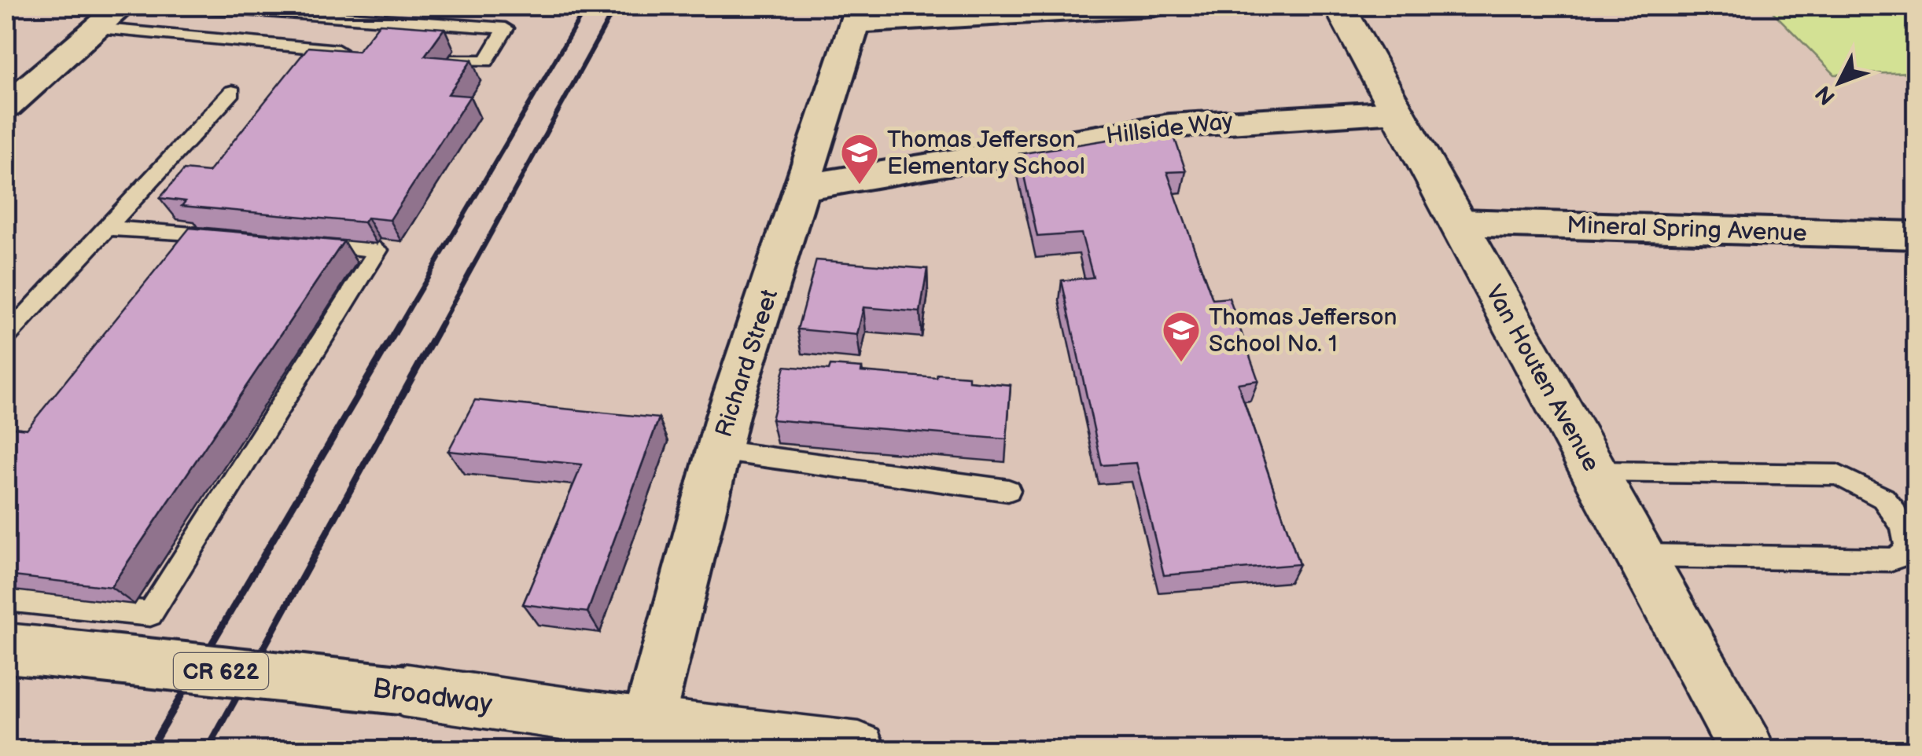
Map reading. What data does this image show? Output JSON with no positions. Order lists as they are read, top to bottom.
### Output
{
  "streets": {
    "main road": ["Van Houten Avenue", "CR 622", "Broadway"],
    "street": ["Hillside Way", "Mineral Spring Avenue", "Richard Street"]
  },
  "crossings": [
    ["Hillside Way", "Richard Street"],
    ["Hillside Way", "Van Houten Avenue"],
    ["Mineral Spring Avenue", "Van Houten Avenue"],
    ["Richard Street", "Broadway"]
  ],
  "places": {
    "school or university": ["Thomas Jefferson Elementary School", "Thomas Jefferson School No. 1"]
  },
  "north": "bottom left"
}
